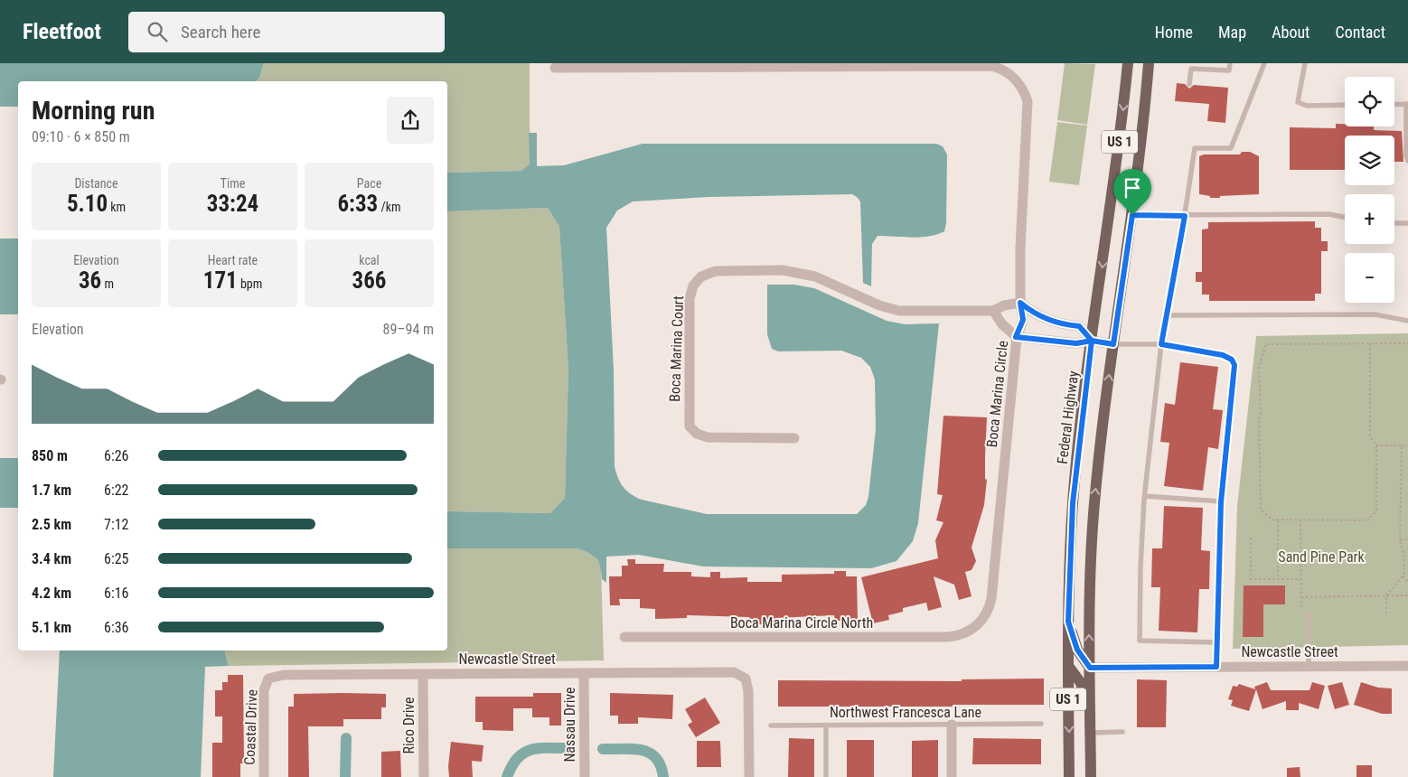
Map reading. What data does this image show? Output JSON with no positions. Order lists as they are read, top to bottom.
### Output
{
  "streets": {
    "main road": ["US 1", "Federal Highway"],
    "street": [
      "Boca Marina Court",
      "Boca Marina Circle",
      "Boca Marina Circle North",
      "Newcastle Street",
      "Nassau Drive",
      "Rico Drive",
      "Coastal Drive"
    ],
    "lane": ["Northwest Francesca Lane"]
  },
  "crossings": [
    ["US 1", "Newcastle Street"],
    ["Boca Marina Court", "Boca Marina Circle"],
    ["Boca Marina Circle", "Boca Marina Circle North"],
    ["Newcastle Street", "Nassau Drive"],
    ["Newcastle Street", "Rico Drive"],
    ["Newcastle Street", "Coastal Drive"]
  ],
  "parks": ["Sand Pine Park"],
  "page": {
    "header": "Fleetfoot",
    "search": "Search here",
    "nav": [
      "Home",
      "Map",
      "About",
      "Contact"
    ],
    "map_buttons": ["+", "−"],
    "heading": ["Morning run", "09:10 · 6 × 850 m"],
    "stats": [
      ["Distance", "5.10 km"],
      ["Time", "33:24"],
      ["Pace", "6:33 /km"],
      ["Elevation", "36 m"],
      ["Heart rate", "171 bpm"],
      ["kcal", "366"]
    ],
    "chart": ["Elevation", "89–94 m"],
    "list": [
      {
        "name": "850 m",
        "note": "6:26"
      },
      {
        "name": "1.7 km",
        "note": "6:22"
      },
      {
        "name": "2.5 km",
        "note": "7:12"
      },
      {
        "name": "3.4 km",
        "note": "6:25"
      },
      {
        "name": "4.2 km",
        "note": "6:16"
      },
      {
        "name": "5.1 km",
        "note": "6:36"
      }
    ]
  }
}
